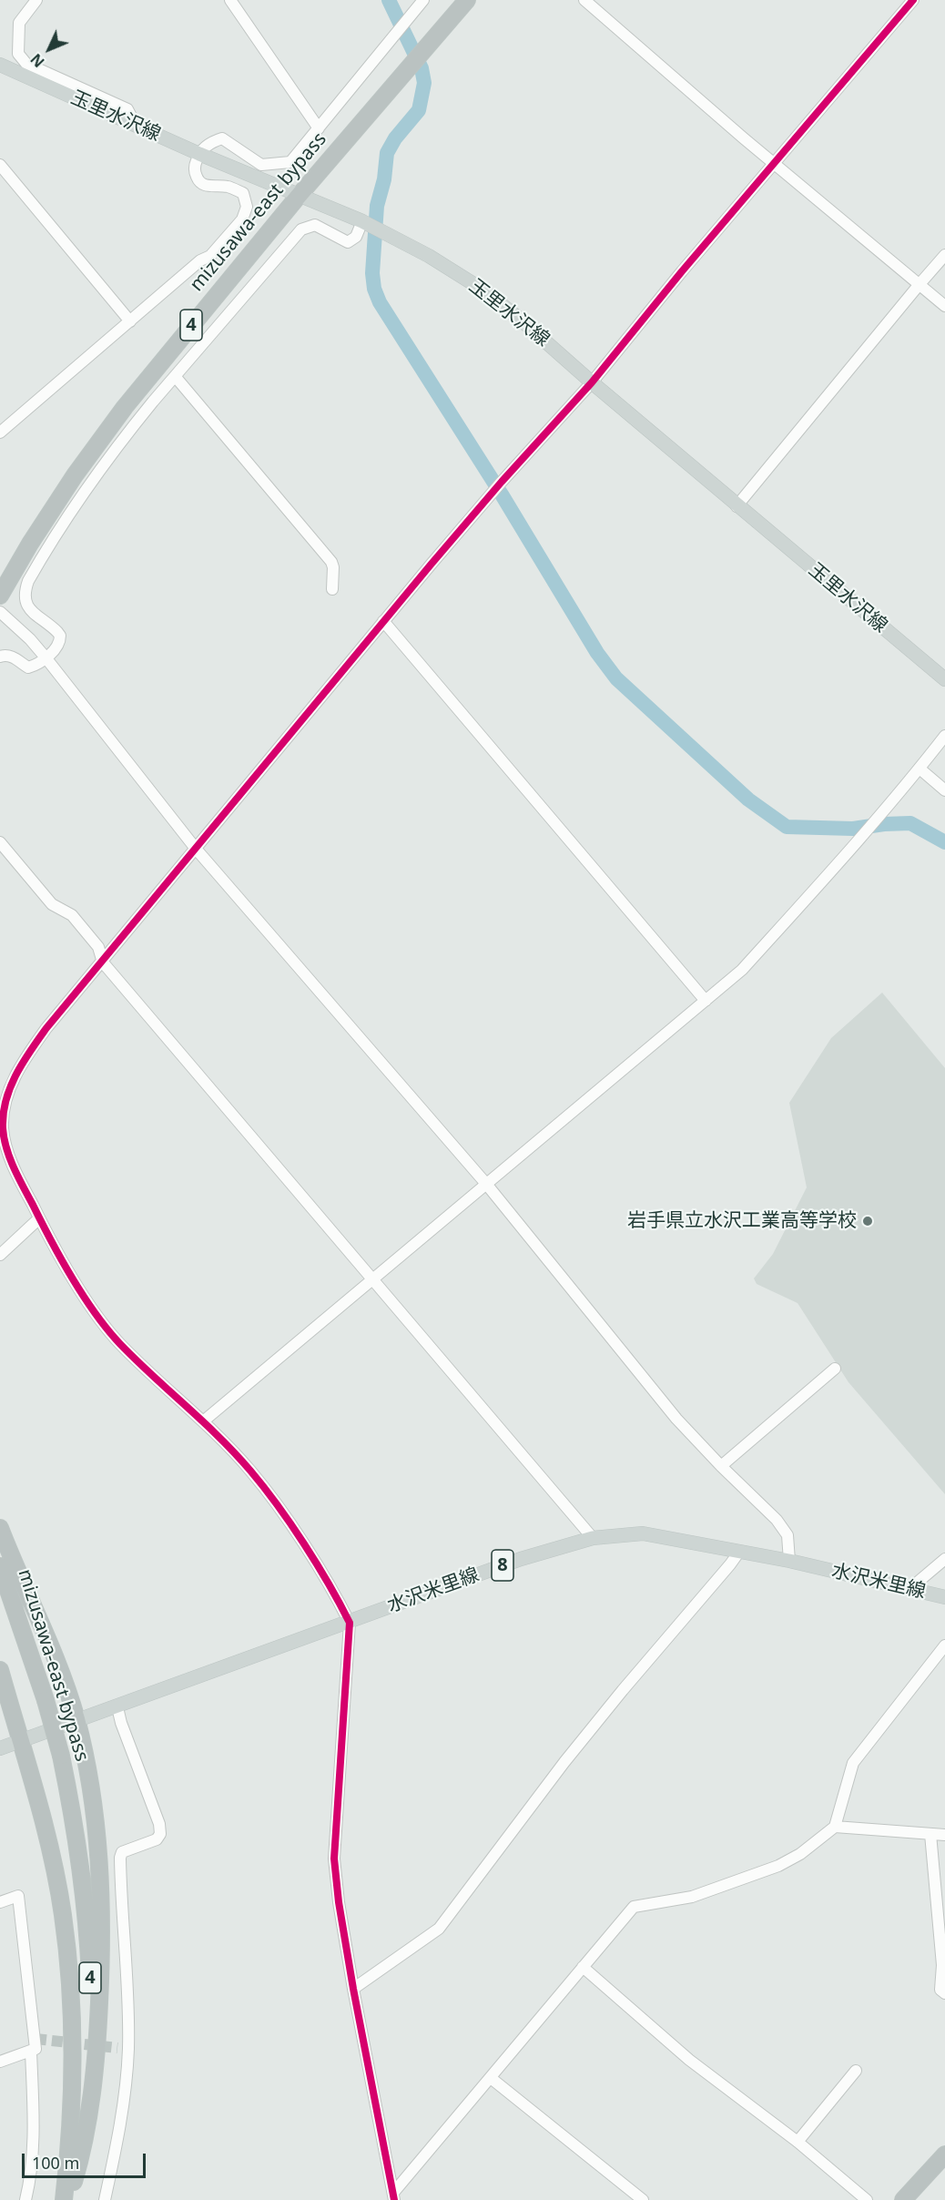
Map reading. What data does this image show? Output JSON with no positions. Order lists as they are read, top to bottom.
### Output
{
  "streets": {
    "highway": ["mizusawa-east bypass", "4"],
    "main road": ["玉里水沢線", "8", "水沢米里線"]
  },
  "crossings": [
    ["玉里水沢線", "mizusawa-east bypass"]
  ],
  "places": ["岩手県立水沢工業高等学校"],
  "scale_bar": "100 m",
  "north": "bottom left"
}
